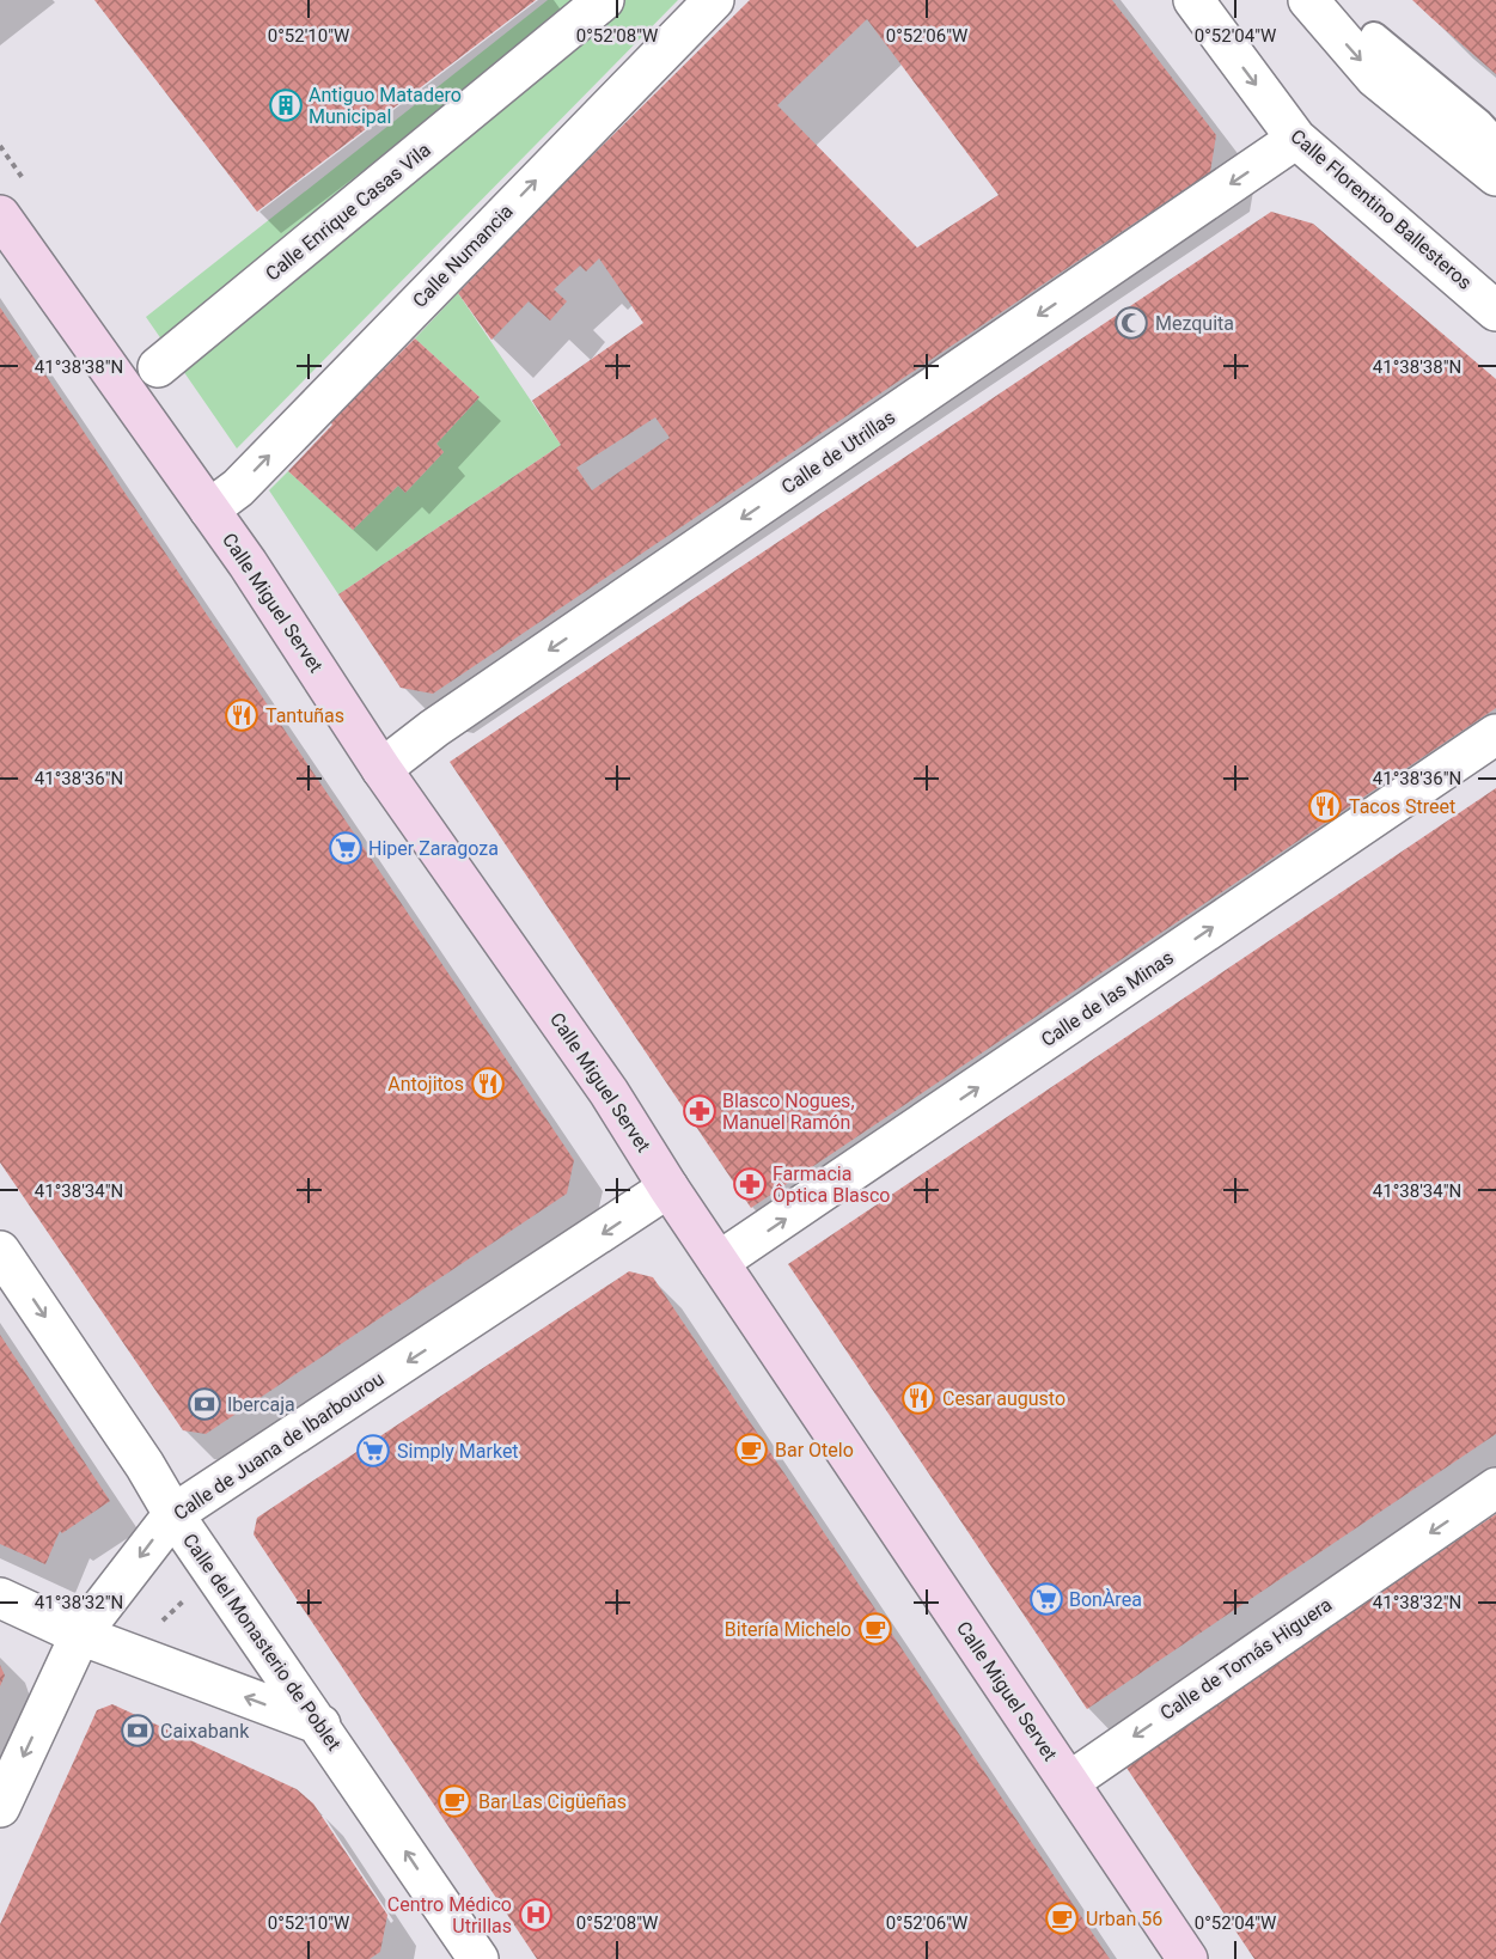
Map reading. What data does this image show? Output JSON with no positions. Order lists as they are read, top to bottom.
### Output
{
  "streets": {
    "main road": ["Calle Miguel Servet"],
    "street": [
      "Calle Florentino Ballesteros",
      "Calle Enrique Casas Vila",
      "Calle Numancia",
      "Calle de Utrillas",
      "Calle de las Minas",
      "Calle de Juana de Ibarbourou",
      "Calle del Monasterio de Poblet",
      "Calle de Tomás Higuera"
    ]
  },
  "crossings": [
    ["Calle Florentino Ballesteros", "Calle de Utrillas"],
    ["Calle Numancia", "Calle Miguel Servet"],
    ["Calle de Utrillas", "Calle Miguel Servet"],
    ["Calle Miguel Servet", "Calle de las Minas"],
    ["Calle Miguel Servet", "Calle de Juana de Ibarbourou"],
    ["Calle Miguel Servet", "Calle de Tomás Higuera"],
    ["Calle de Juana de Ibarbourou", "Calle del Monasterio de Poblet"]
  ],
  "one_way": [
    "Calle Numancia",
    "Calle de Utrillas",
    "Calle de las Minas",
    "Calle de Juana de Ibarbourou",
    "Calle de Tomás Higuera"
  ],
  "places": {
    "building": ["Antiguo Matadero Municipal"],
    "mosque": ["Mezquita"],
    "restaurant": [
      "Tantuñas",
      "Tacos Street",
      "Antojitos",
      "Cesar augusto"
    ],
    "supermarket": ["Hiper Zaragoza", "Simply Market", "BonÀrea"],
    "pharmacy": ["Blasco Nogues, Manuel Ramón", "Farmacia Ôptica Blasco"],
    "bank": ["Ibercaja", "Caixabank"],
    "cafe": [
      "Bar Otelo",
      "Bitería Michelo",
      "Bar Las Cigüeñas",
      "Urban 56"
    ],
    "hospital": ["Centro Médico Utrillas"]
  },
  "coordinates": [
    "0°52'10\"W",
    "0°52'08\"W",
    "0°52'06\"W",
    "0°52'04\"W",
    "41°38'38\"N",
    "41°38'36\"N",
    "41°38'34\"N",
    "41°38'32\"N"
  ]
}
